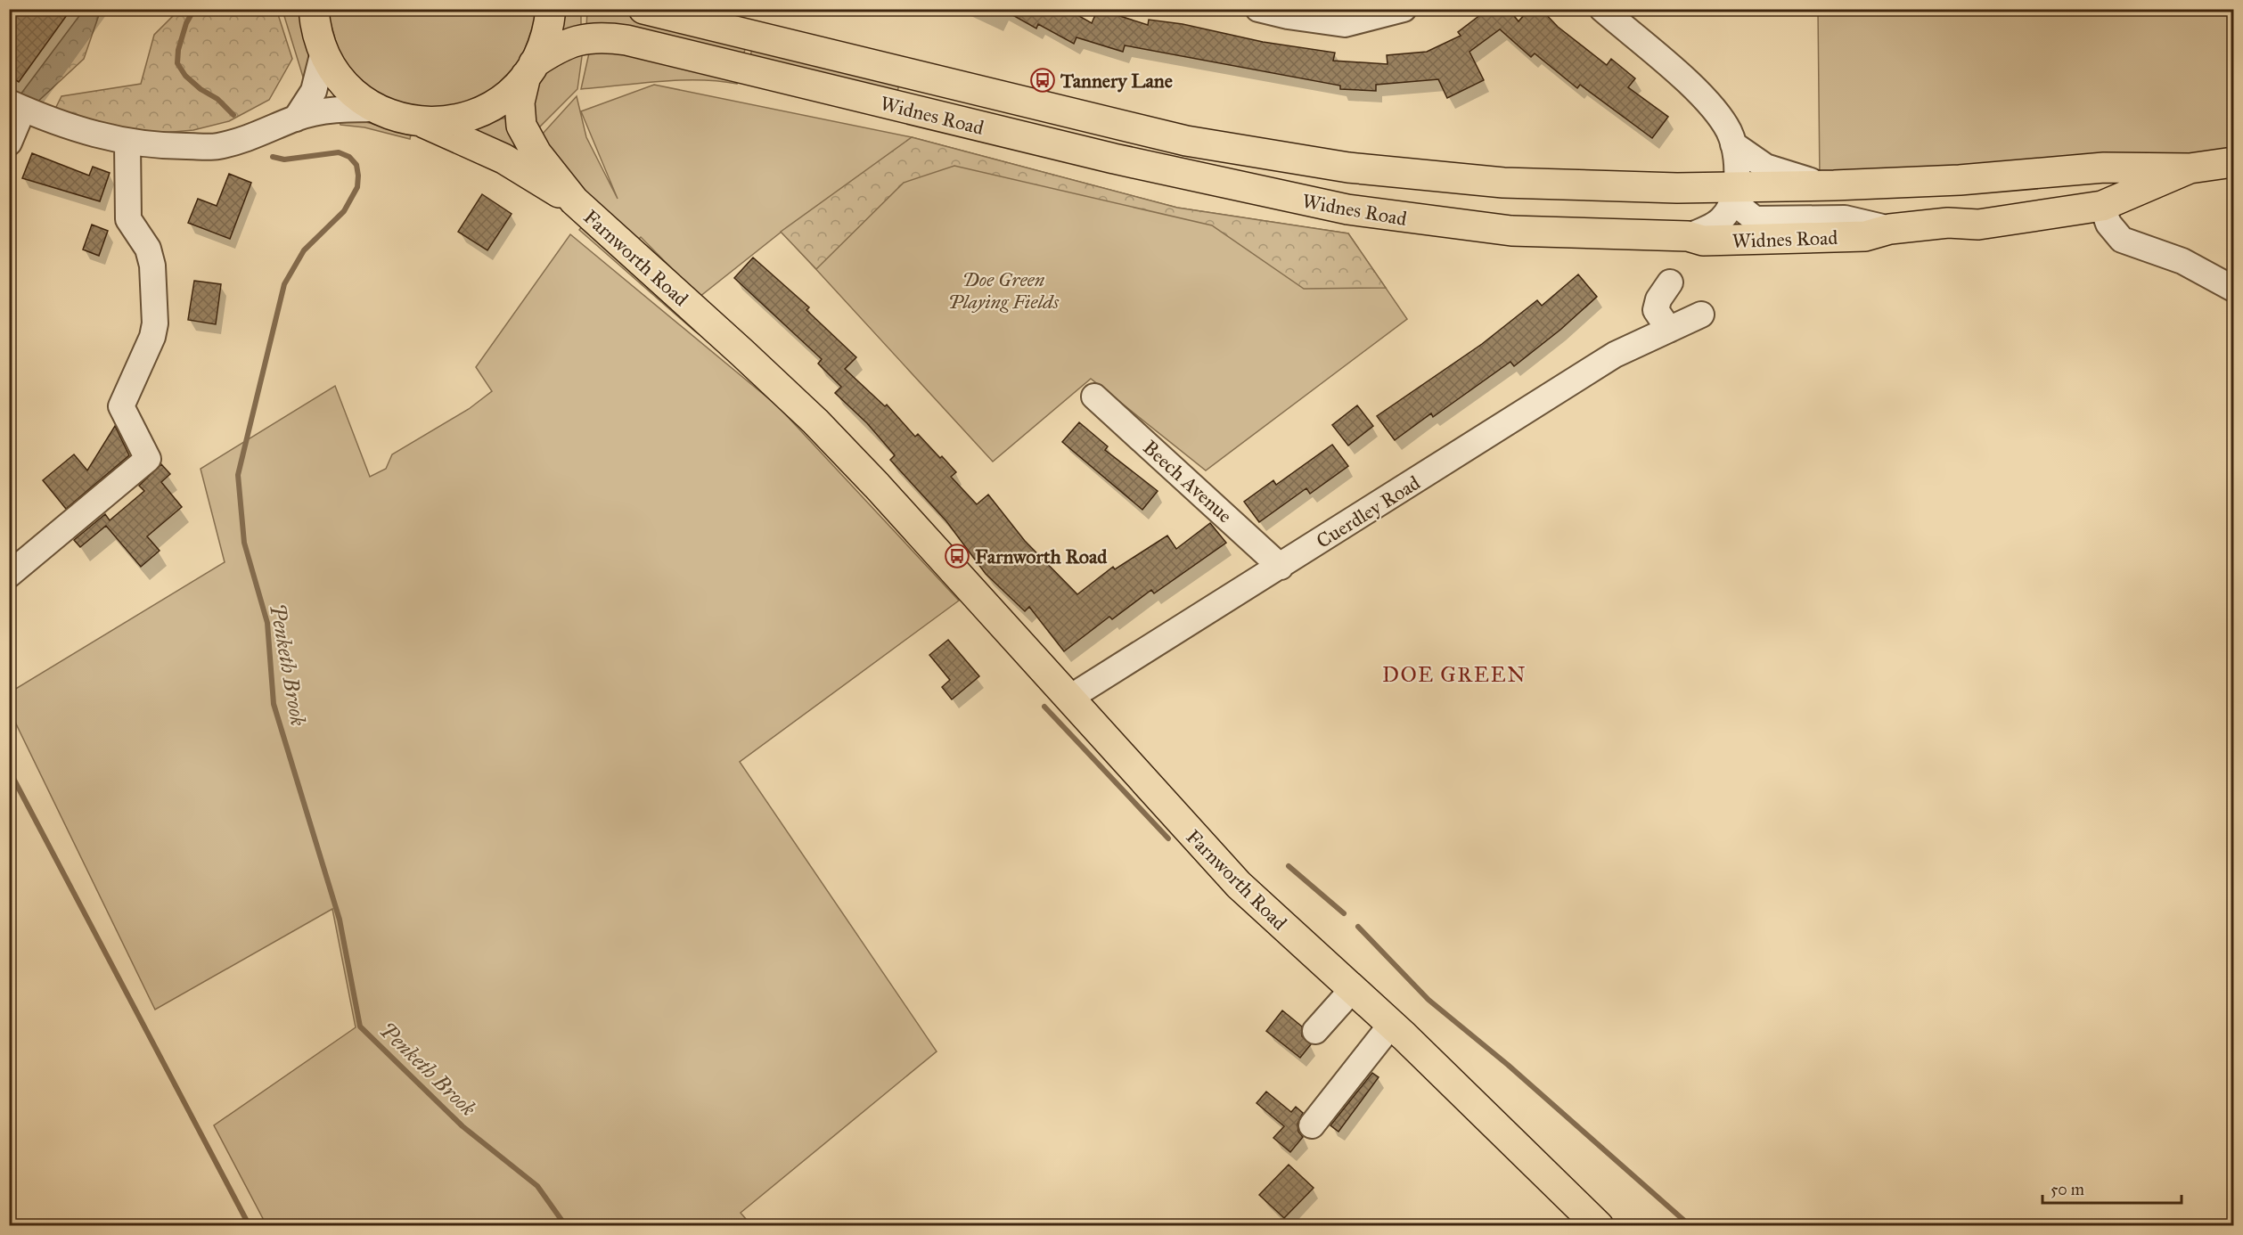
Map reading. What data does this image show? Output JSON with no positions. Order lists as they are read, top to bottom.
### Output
{
  "streets": {
    "main road": ["Widnes Road", "Farnworth Road"],
    "street": ["Beech Avenue", "Cuerdley Road"]
  },
  "crossings": [
    ["Widnes Road", "Farnworth Road"],
    ["Farnworth Road", "Cuerdley Road"],
    ["Beech Avenue", "Cuerdley Road"]
  ],
  "districts": ["DOE GREEN"],
  "water": ["Penketh Brook"],
  "parks": ["Doe Green Playing Fields"],
  "places": {
    "bus stop": ["Tannery Lane", "Farnworth Road"]
  },
  "scale_bar": "50 m"
}
